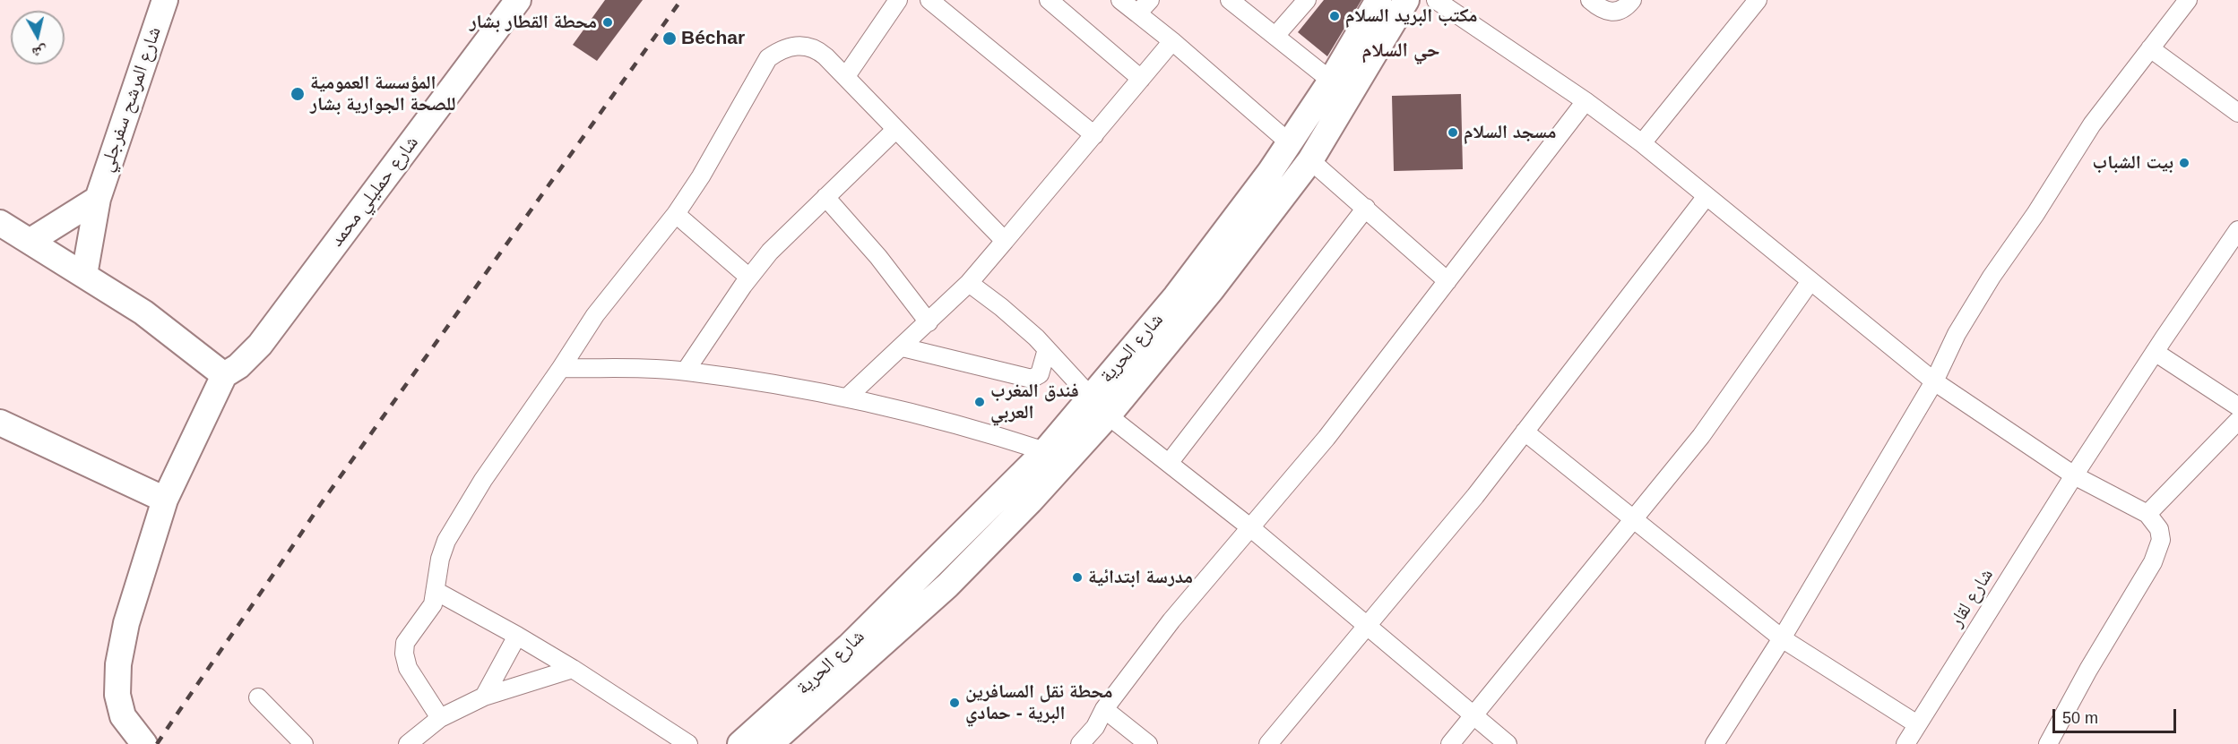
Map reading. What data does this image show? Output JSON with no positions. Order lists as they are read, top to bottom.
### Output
{
  "streets": {
    "main road": ["شارع المرشح سفرجلي", "شارع حمليلي محمد", "شارع الحرية"],
    "street": ["شارع لقار"]
  },
  "districts": ["حي السلام"],
  "places": [
    "مكتب البريد السلام",
    "محطة القطار بشار",
    "Béchar",
    "المؤسسة العمومية للصحة الجوارية بشار",
    "مسجد السلام",
    "بيت الشباب",
    "فندق المغرب العربي",
    "مدرسة ابتدائية",
    "محطة نقل المسافرين البرية - حمادي"
  ],
  "scale_bar": "50 m",
  "north": "bottom"
}
